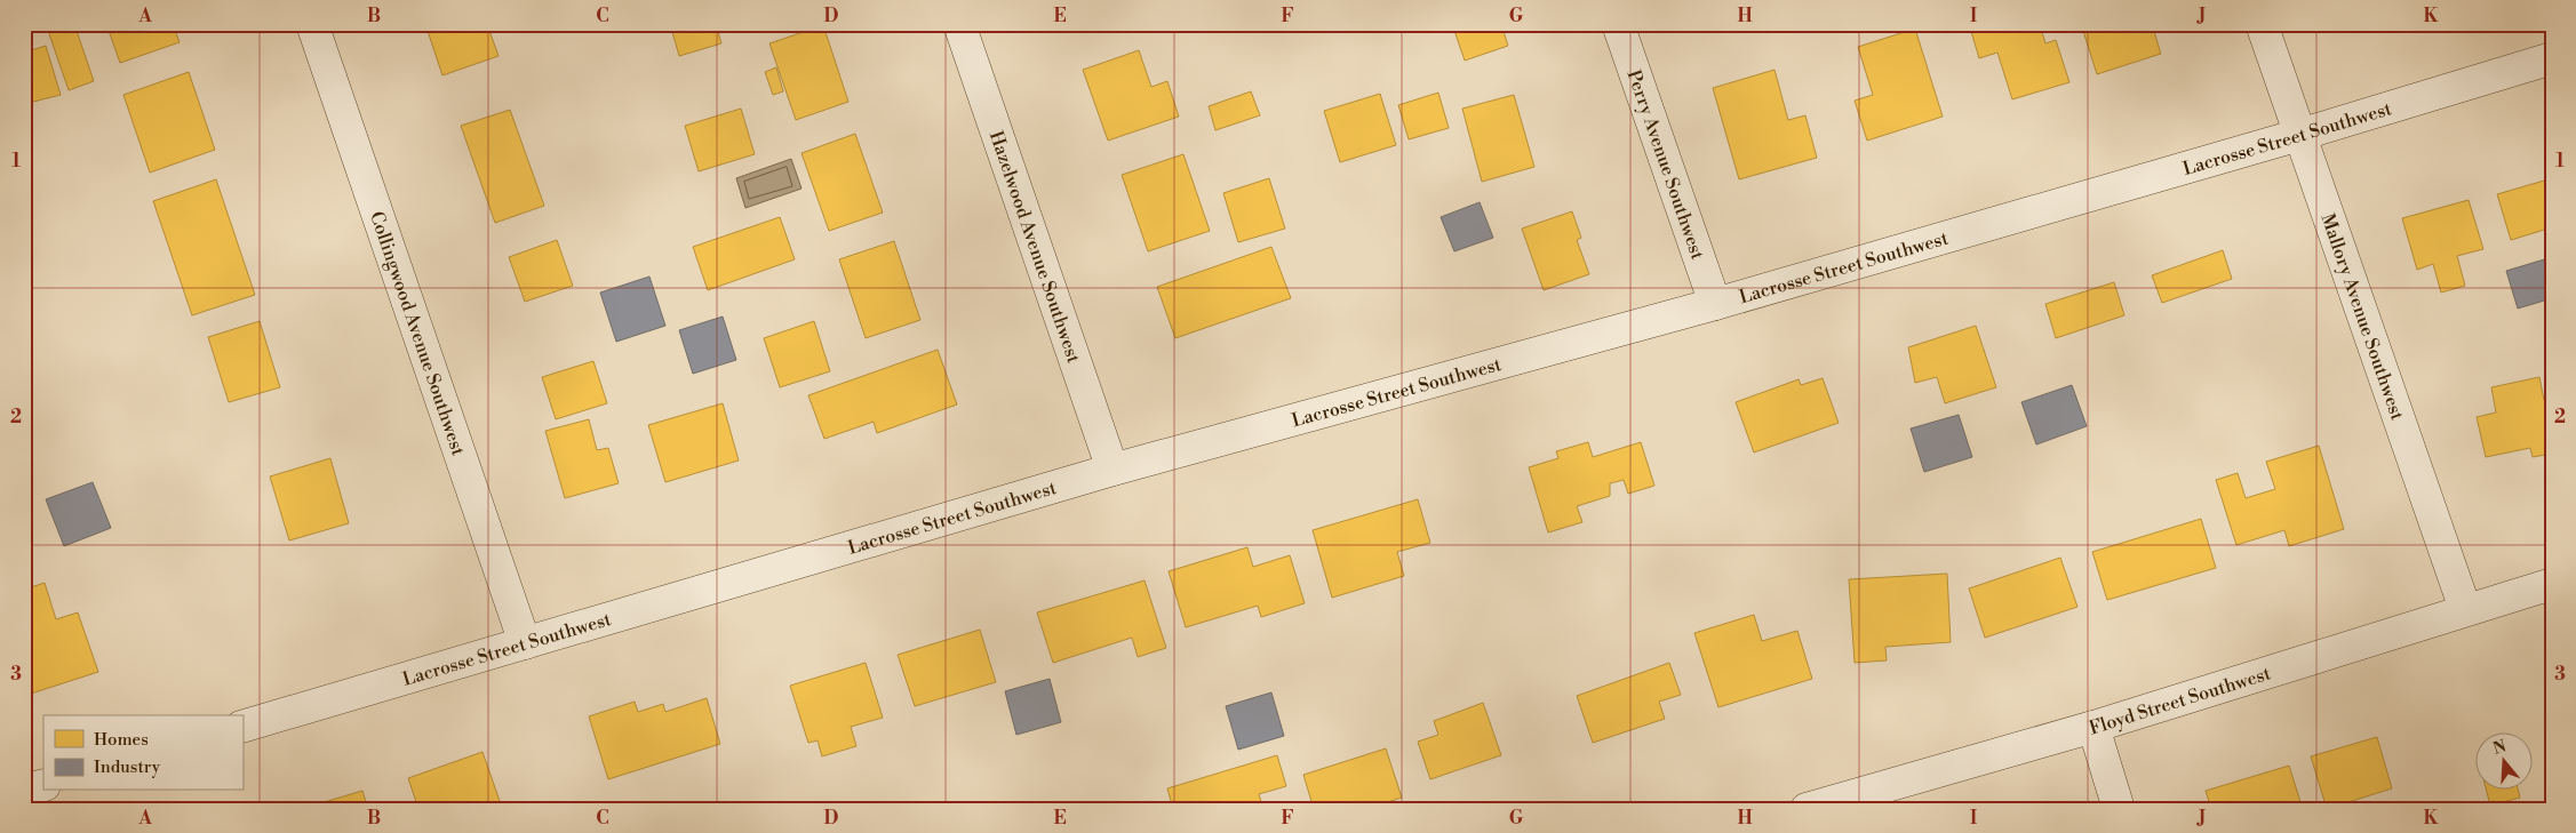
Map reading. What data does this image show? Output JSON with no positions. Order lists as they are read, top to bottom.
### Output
{
  "streets": {
    "street": [
      "Lacrosse Street Southwest",
      "Perry Avenue Southwest",
      "Hazelwood Avenue Southwest",
      "Mallory Avenue Southwest",
      "Collingwood Avenue Southwest",
      "Floyd Street Southwest"
    ]
  },
  "crossings": [
    ["Lacrosse Street Southwest", "Perry Avenue Southwest"],
    ["Lacrosse Street Southwest", "Hazelwood Avenue Southwest"],
    ["Lacrosse Street Southwest", "Mallory Avenue Southwest"],
    ["Lacrosse Street Southwest", "Collingwood Avenue Southwest"],
    ["Mallory Avenue Southwest", "Floyd Street Southwest"]
  ],
  "legend": ["Homes", "Industry"],
  "north": "top",
  "grid": {
    "columns": [
      "A",
      "B",
      "C",
      "D",
      "E",
      "F",
      "G",
      "H",
      "I",
      "J",
      "K"
    ],
    "rows": ["1", "2", "3"]
  }
}
